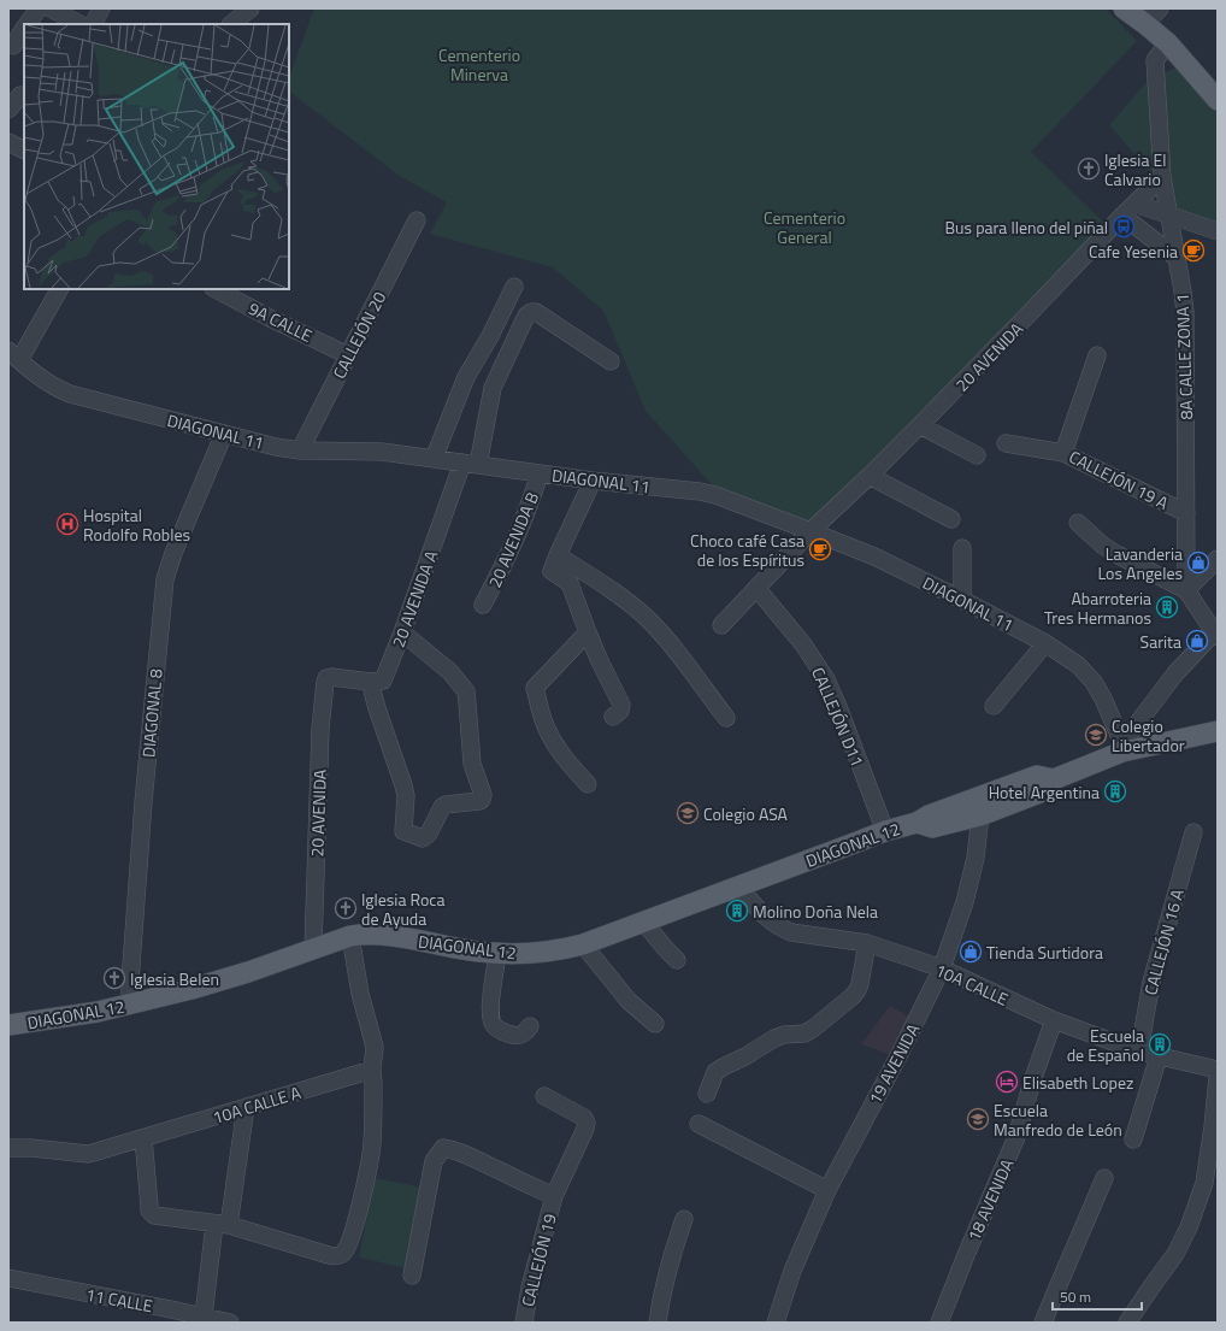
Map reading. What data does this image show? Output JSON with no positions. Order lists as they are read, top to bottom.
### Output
{
  "streets": {
    "main road": ["DIAGONAL 12"],
    "street": [
      "9A CALLE",
      "CALLEJÓN 20",
      "20 AVENIDA",
      "8A CALLE ZONA 1",
      "DIAGONAL 11",
      "CALLEJÓN 19 A",
      "20 AVENIDA B",
      "20 AVENIDA A",
      "DIAGONAL 8",
      "CALLEJÓN D11",
      "CALLEJÓN 16 A",
      "10A CALLE",
      "19 AVENIDA",
      "10A CALLE A",
      "18 AVENIDA",
      "CALLEJÓN 19",
      "11 CALLE"
    ]
  },
  "crossings": [
    ["9A CALLE", "CALLEJÓN 20"],
    ["CALLEJÓN 20", "DIAGONAL 11"],
    ["20 AVENIDA", "8A CALLE ZONA 1"],
    ["20 AVENIDA", "DIAGONAL 11"],
    ["20 AVENIDA", "20 AVENIDA A"],
    ["20 AVENIDA", "CALLEJÓN D11"],
    ["20 AVENIDA", "DIAGONAL 12"],
    ["8A CALLE ZONA 1", "CALLEJÓN 19 A"],
    ["DIAGONAL 11", "20 AVENIDA B"],
    ["DIAGONAL 11", "20 AVENIDA A"],
    ["DIAGONAL 11", "DIAGONAL 8"],
    ["DIAGONAL 11", "DIAGONAL 12"],
    ["DIAGONAL 8", "DIAGONAL 12"],
    ["CALLEJÓN D11", "DIAGONAL 12"],
    ["DIAGONAL 12", "10A CALLE"],
    ["DIAGONAL 12", "19 AVENIDA"],
    ["CALLEJÓN 16 A", "10A CALLE"],
    ["10A CALLE", "19 AVENIDA"],
    ["10A CALLE", "18 AVENIDA"]
  ],
  "parks": ["Cementerio Minerva", "Cementerio General"],
  "places": {
    "church": ["Iglesia El Calvario", "Iglesia Roca de Ayuda", "Iglesia Belen"],
    "bus stop": ["Bus para lleno del piñal"],
    "cafe": ["Cafe Yesenia", "Choco café Casa de los Espíritus"],
    "hospital": ["Hospital Rodolfo Robles"],
    "shop": ["Lavanderia Los Angeles", "Sarita", "Tienda Surtidora"],
    "building": [
      "Abarroteria Tres Hermanos",
      "Hotel Argentina",
      "Molino Doña Nela",
      "Escuela de Español"
    ],
    "school or university": ["Colegio Libertador", "Colegio ASA", "Escuela Manfredo de León"],
    "hotel": ["Elisabeth Lopez"]
  },
  "scale_bar": "50 m"
}
